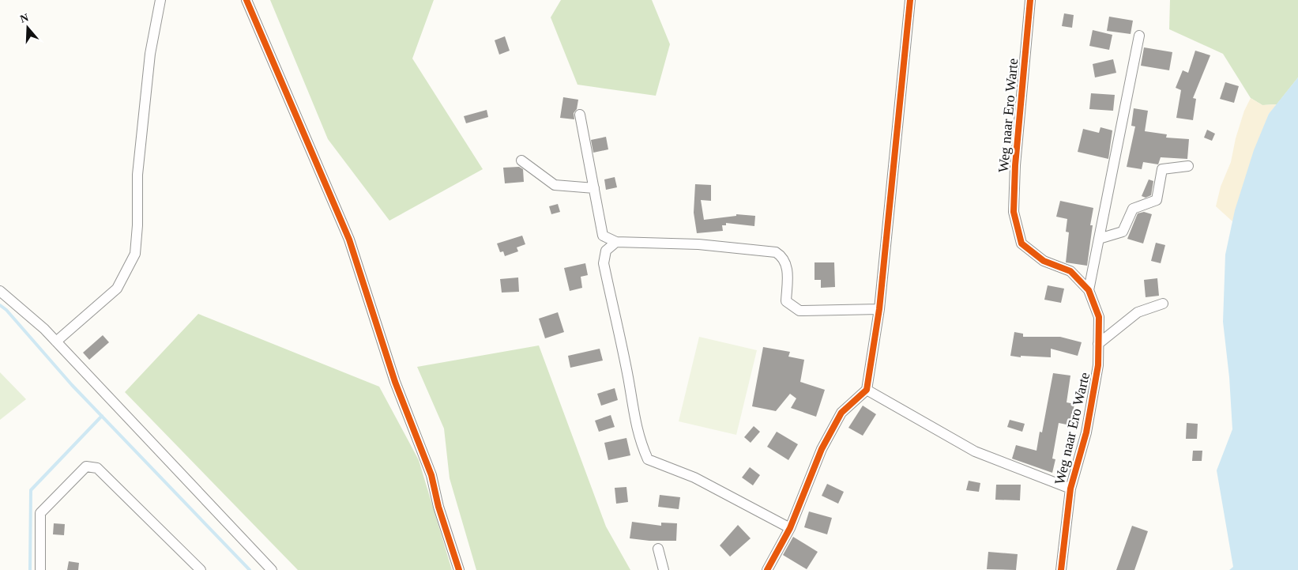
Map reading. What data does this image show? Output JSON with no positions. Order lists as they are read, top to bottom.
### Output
{
  "streets": {
    "street": ["Weg naar Ero Warte"]
  },
  "north": "top"
}
